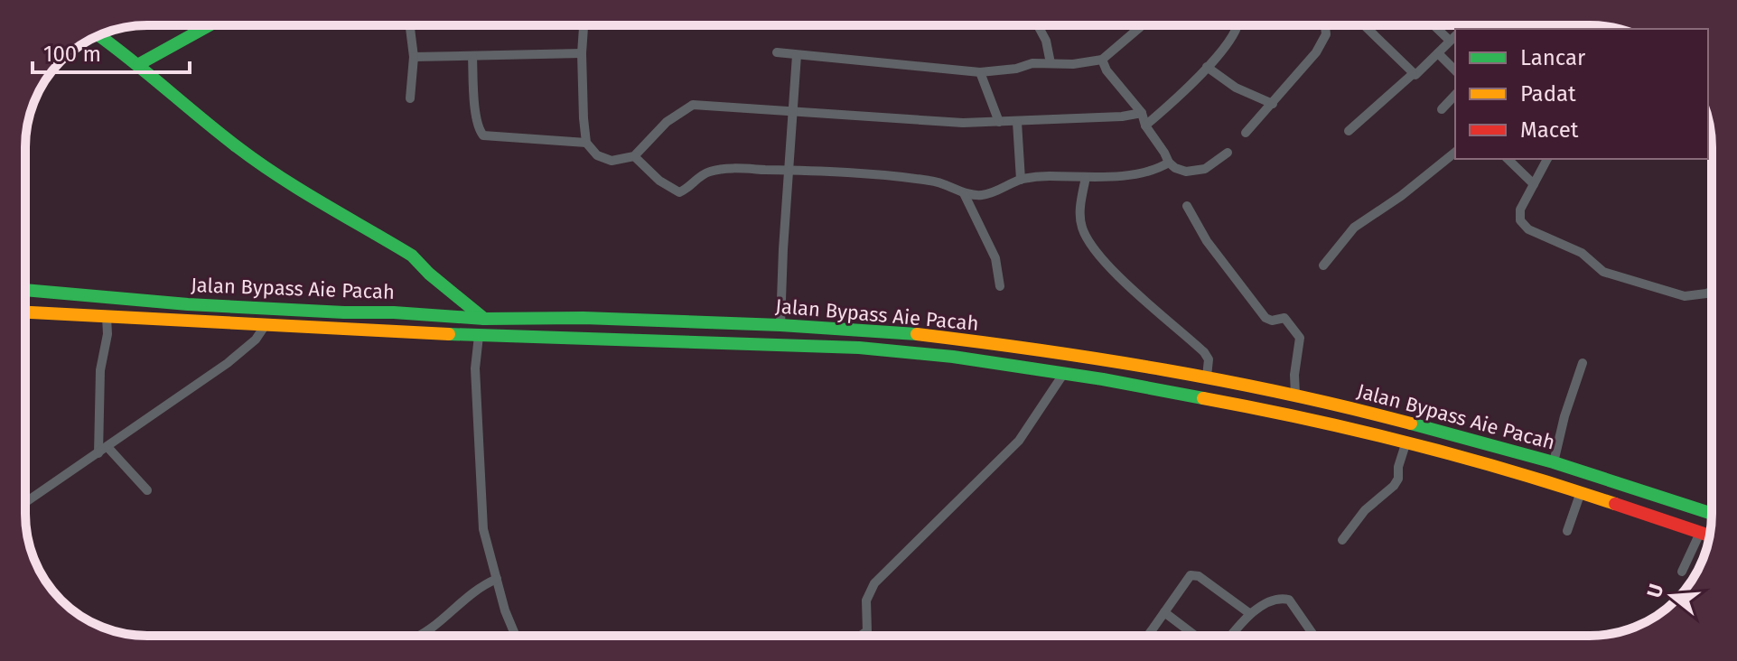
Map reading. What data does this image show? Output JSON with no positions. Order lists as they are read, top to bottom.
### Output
{
  "streets": {
    "main road": ["Jalan Bypass Aie Pacah"]
  },
  "legend": ["Lancar", "Padat", "Macet"],
  "scale_bar": "100 m",
  "north": "left"
}
